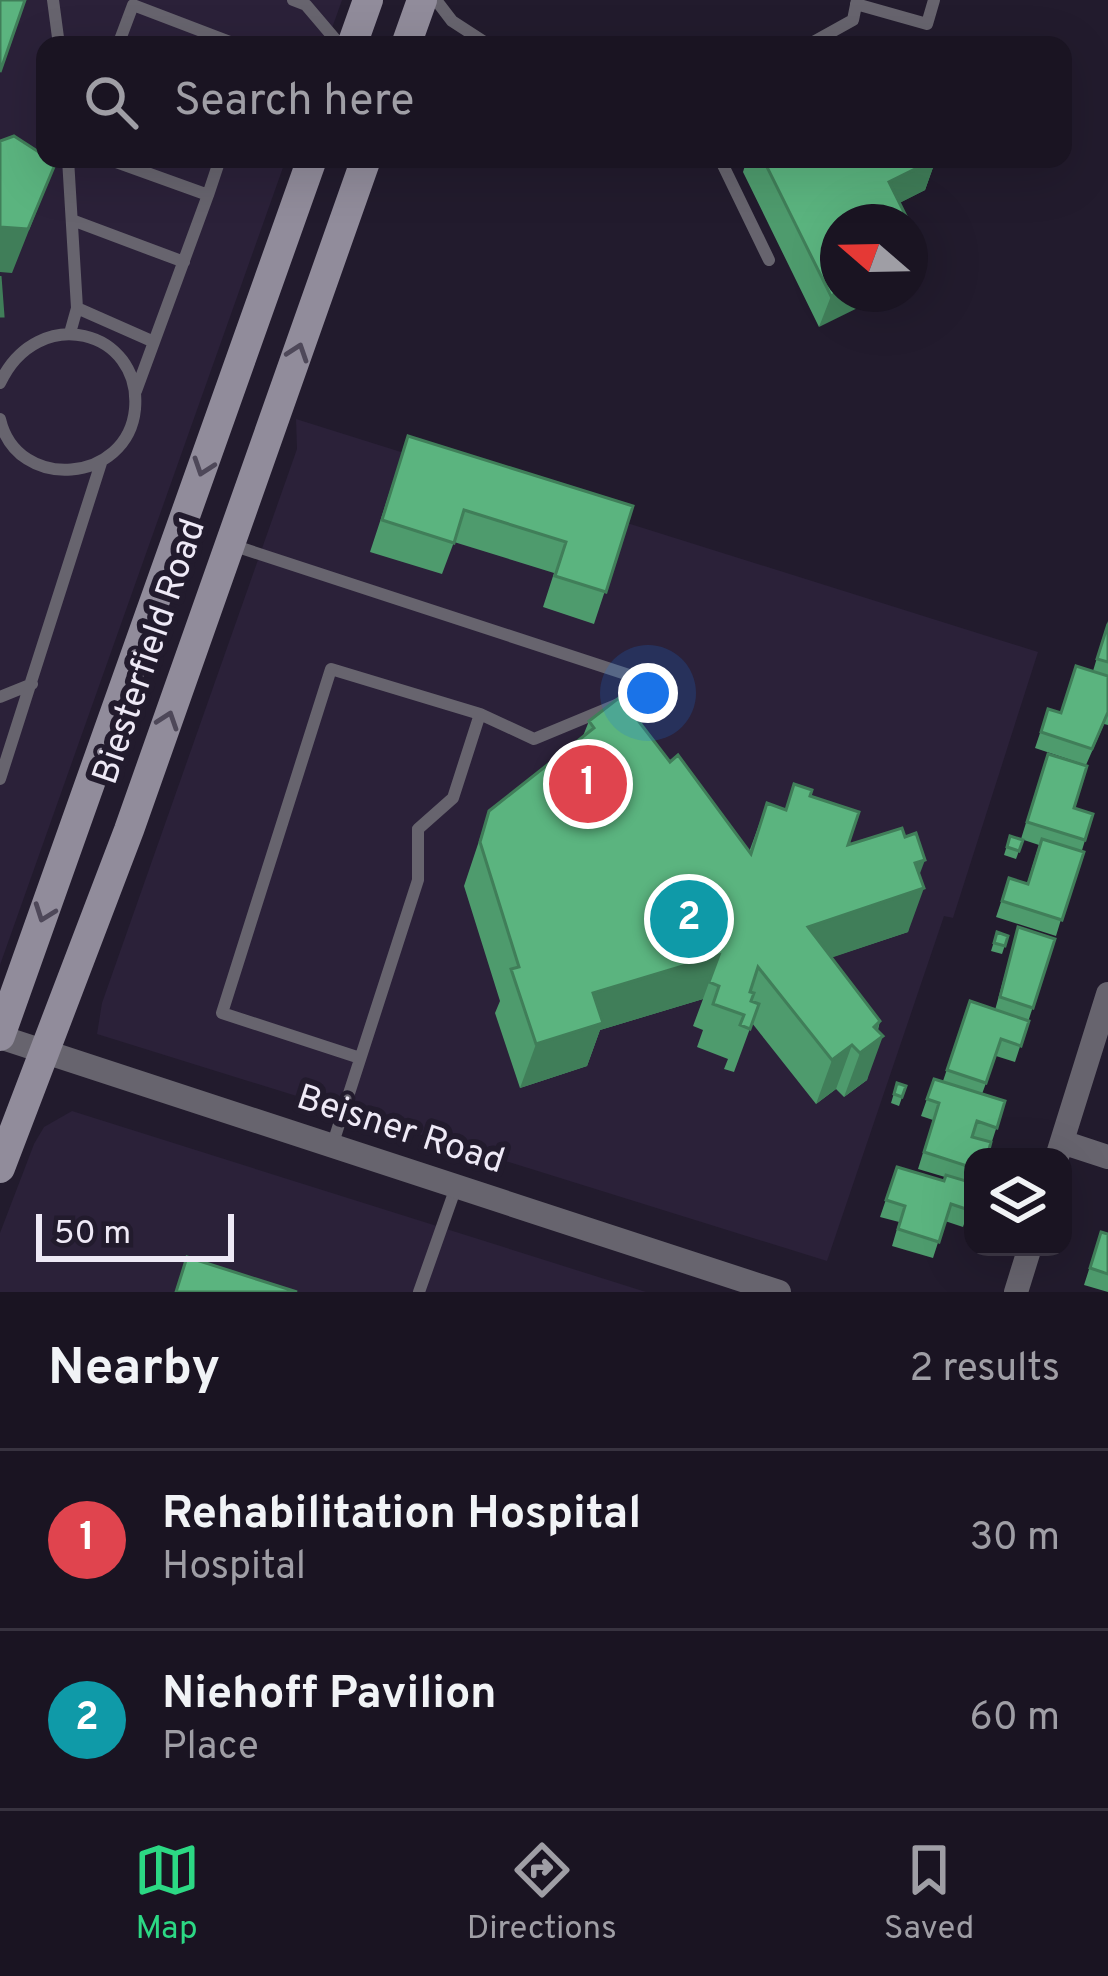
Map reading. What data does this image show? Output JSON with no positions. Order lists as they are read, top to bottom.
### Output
{
  "streets": {
    "main road": ["Biesterfield Road"],
    "street": ["Beisner Road"]
  },
  "crossings": [
    ["Biesterfield Road", "Beisner Road"]
  ],
  "scale_bar": "50 m",
  "north": "left",
  "page": {
    "search": "Search here",
    "pins": ["1", "2"],
    "scale": "50 m",
    "heading": ["Nearby", "2 results"],
    "list": [
      {
        "mark": "1",
        "name": "Rehabilitation Hospital",
        "note": "Hospital",
        "value": "30 m"
      },
      {
        "mark": "2",
        "name": "Niehoff Pavilion",
        "note": "Place",
        "value": "60 m"
      }
    ],
    "nav": ["Map", "Directions", "Saved"]
  }
}
